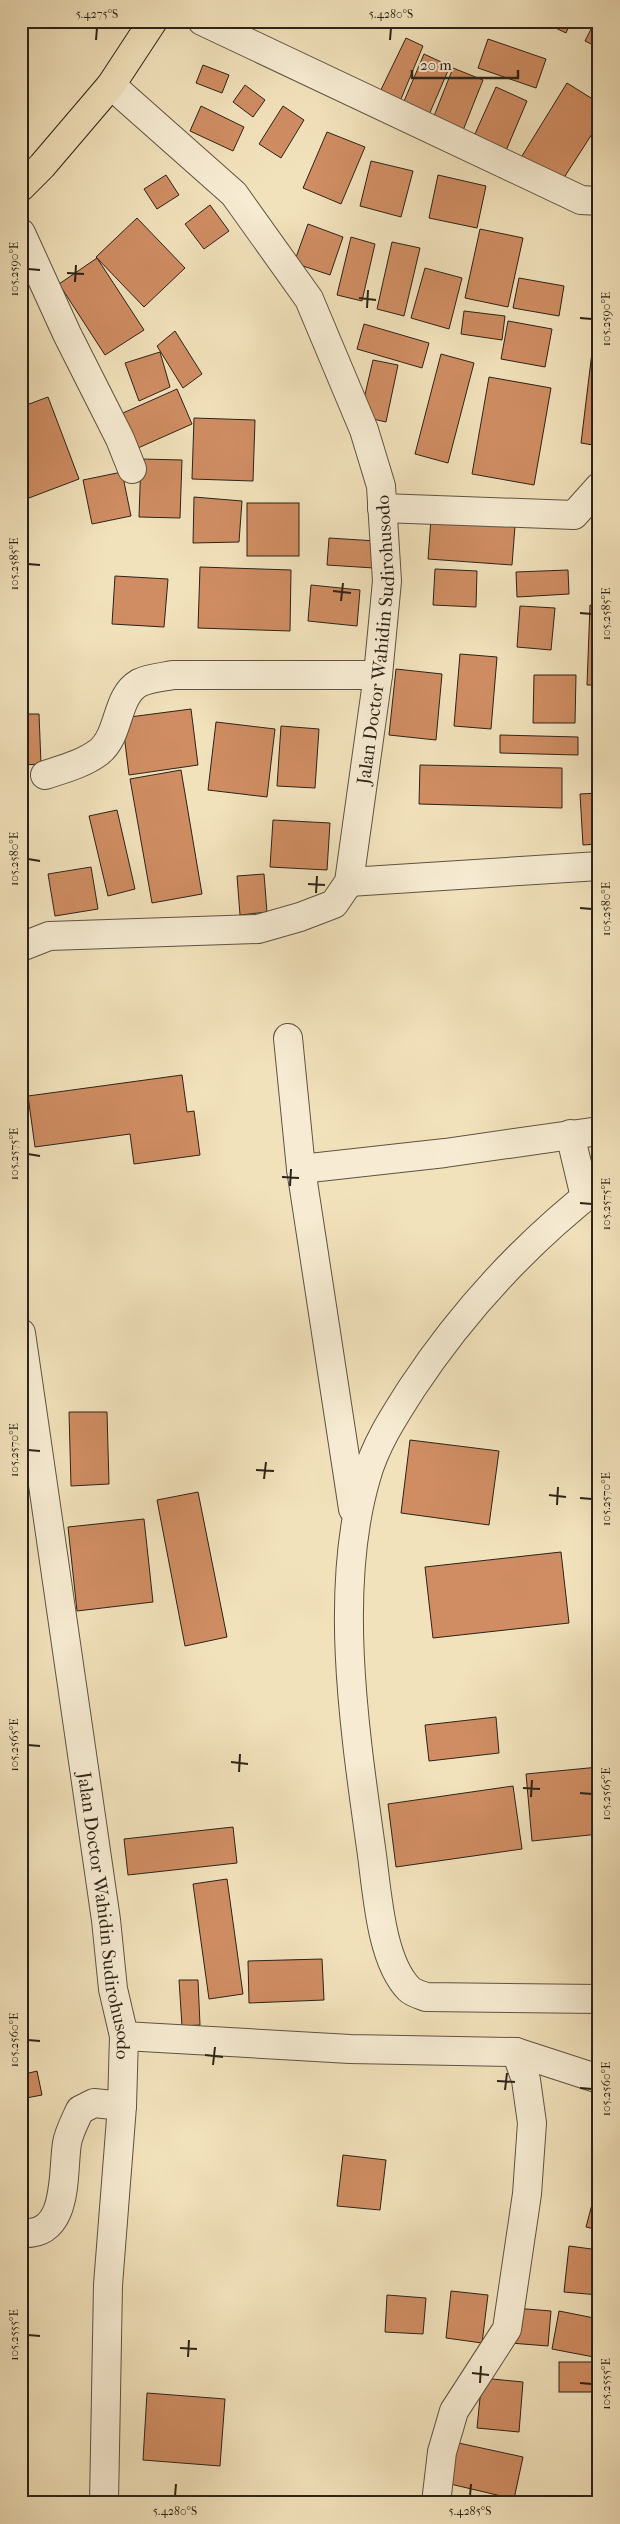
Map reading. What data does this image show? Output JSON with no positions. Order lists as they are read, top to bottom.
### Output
{
  "streets": {
    "street": ["Jalan Doctor Wahidin Sudirohusodo"]
  },
  "scale_bar": "20 m",
  "coordinates": [
    "5.4275°S",
    "5.4280°S",
    "105.2590°E",
    "105.2585°E",
    "105.2580°E",
    "105.2575°E",
    "105.2570°E",
    "105.2565°E",
    "105.2560°E",
    "105.2555°E",
    "5.4285°S"
  ]
}
